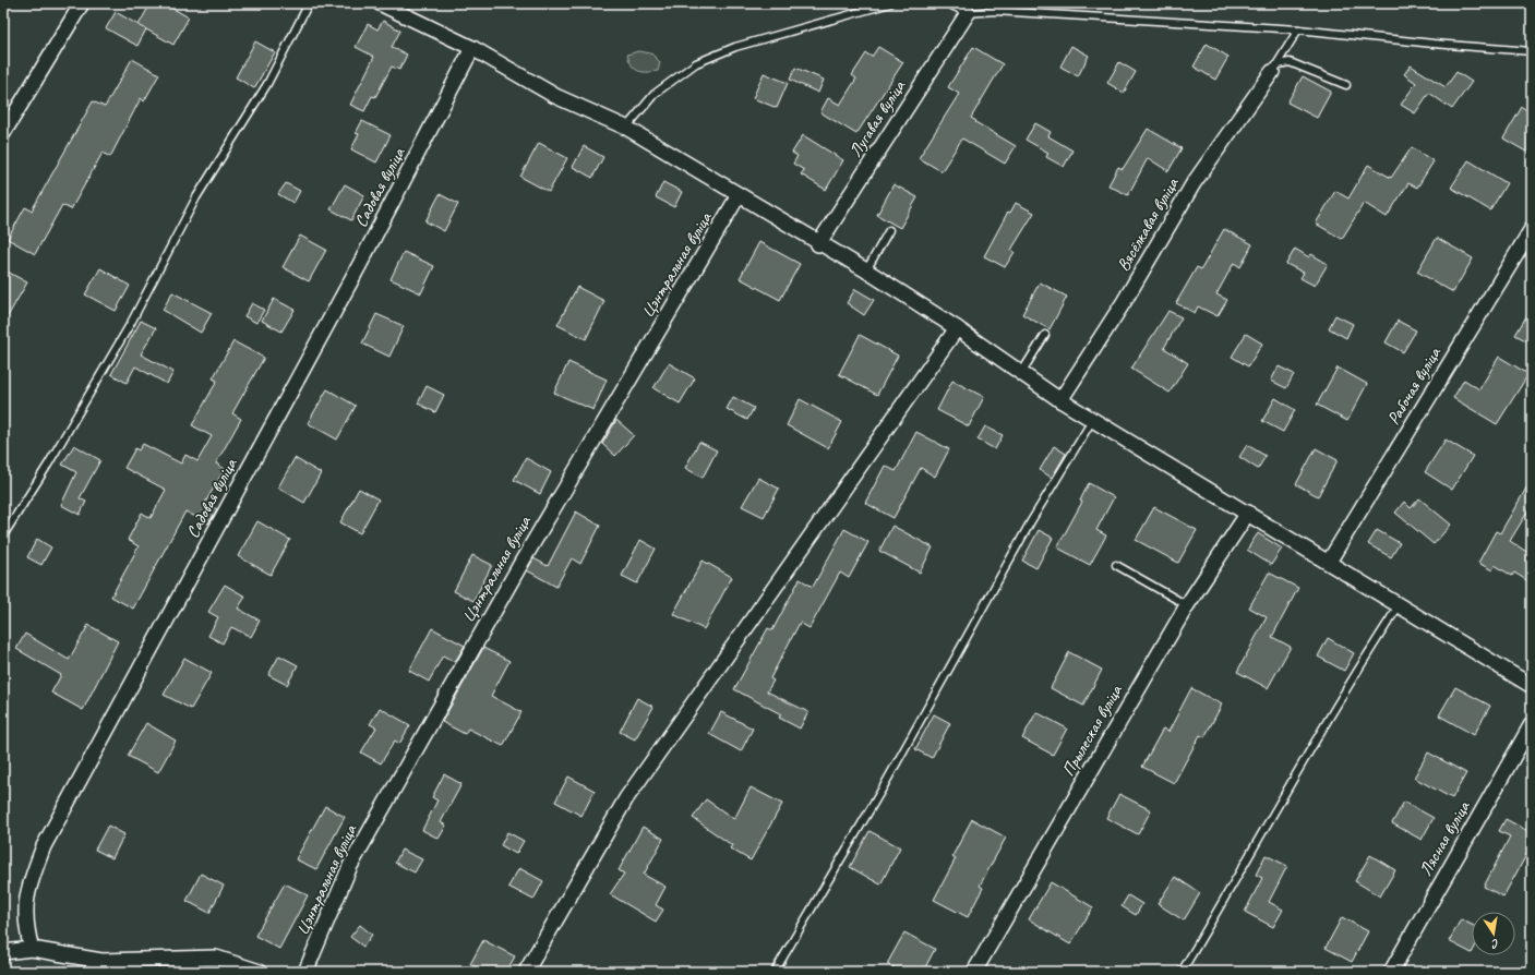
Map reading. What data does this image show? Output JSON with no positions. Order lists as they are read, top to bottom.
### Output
{
  "streets": {
    "street": [
      "Лугавая вуліца",
      "Садовая вуліца",
      "Вясёлкавая вуліца",
      "Цэнтральная вуліца",
      "Рабочая вуліца",
      "Прылеская вуліца",
      "Лясная вуліца"
    ]
  },
  "north": "bottom"
}
